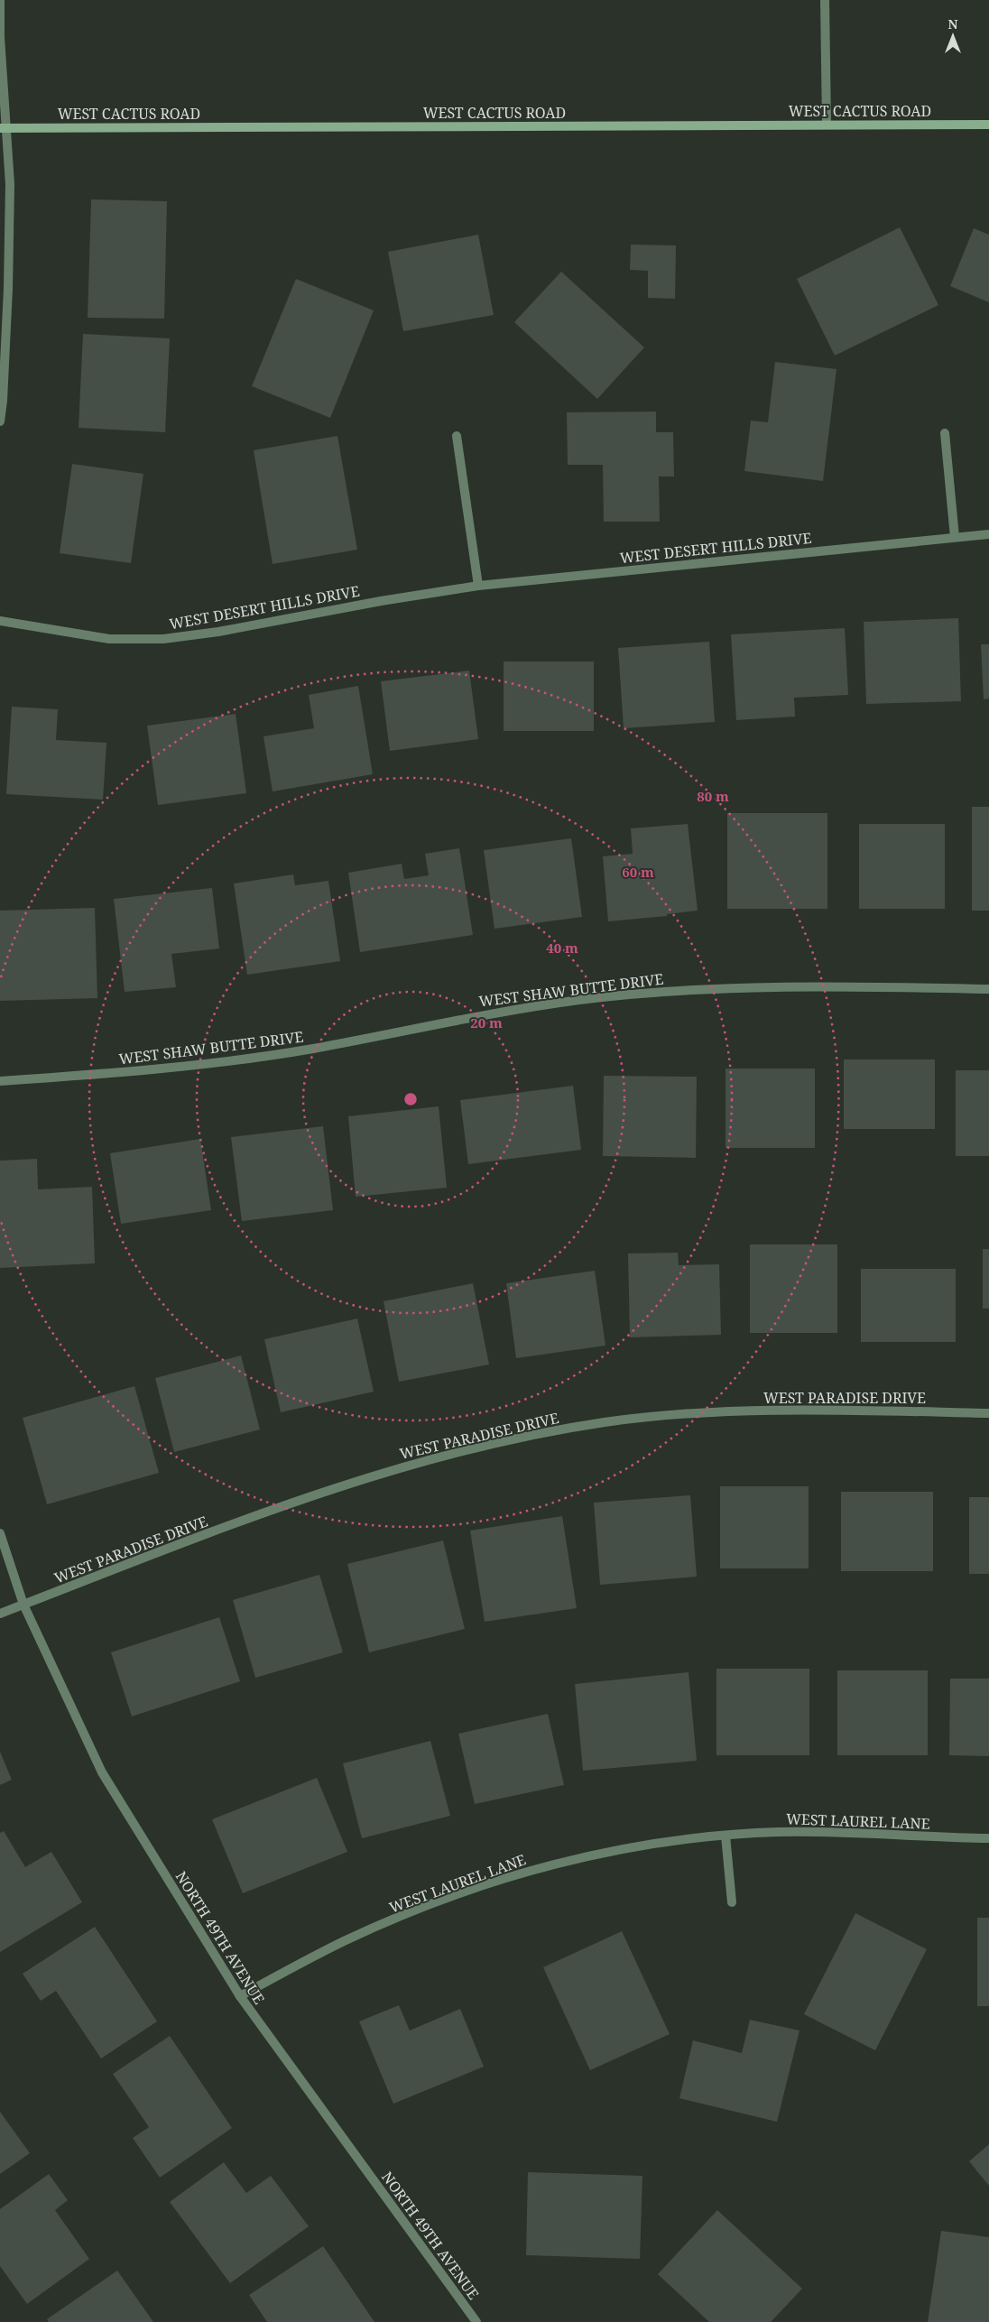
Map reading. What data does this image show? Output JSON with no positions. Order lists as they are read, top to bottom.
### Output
{
  "streets": {
    "main road": ["WEST CACTUS ROAD"],
    "street": [
      "WEST DESERT HILLS DRIVE",
      "WEST SHAW BUTTE DRIVE",
      "WEST PARADISE DRIVE",
      "WEST LAUREL LANE",
      "NORTH 49TH AVENUE"
    ]
  },
  "crossings": [
    ["WEST PARADISE DRIVE", "NORTH 49TH AVENUE"],
    ["WEST LAUREL LANE", "NORTH 49TH AVENUE"]
  ],
  "north": "top",
  "rings": [
    "80 m",
    "60 m",
    "40 m",
    "20 m"
  ]
}
